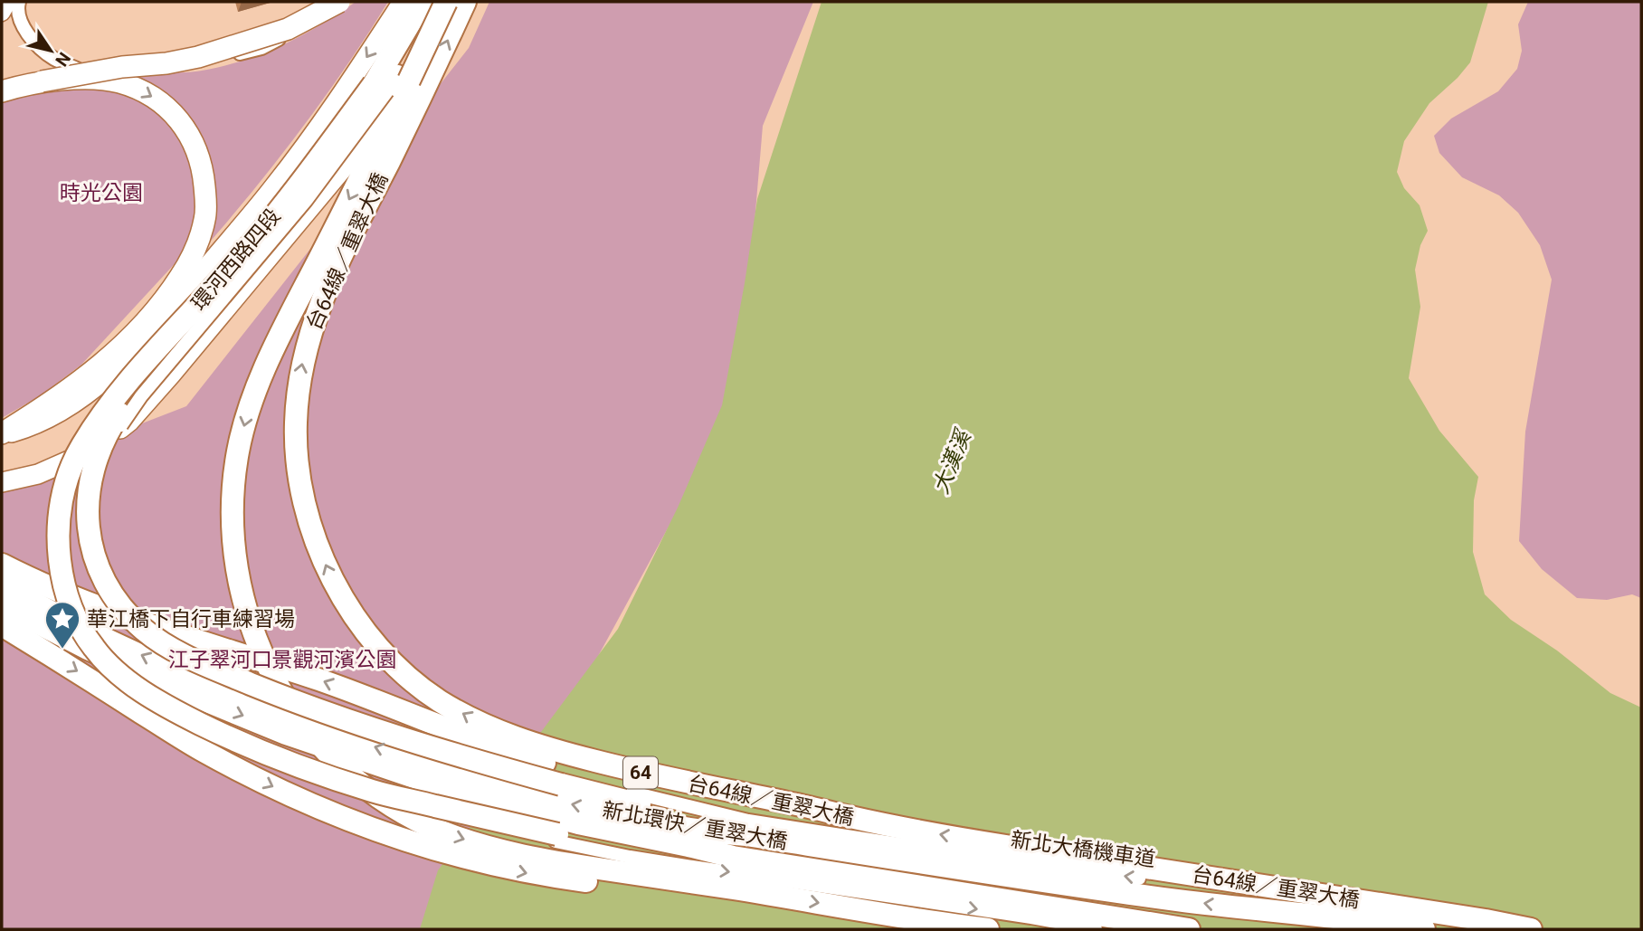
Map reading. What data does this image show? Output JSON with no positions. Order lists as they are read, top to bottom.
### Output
{
  "streets": {
    "highway": ["台64線／重翠大橋", "64", "新北環快／重翠大橋"],
    "main road": ["環河西路四段"],
    "street": ["新北大橋機車道"]
  },
  "crossings": [
    ["台64線／重翠大橋", "64"],
    ["台64線／重翠大橋", "新北大橋機車道"],
    ["環河西路四段", "64"],
    ["64", "新北大橋機車道"]
  ],
  "water": ["大漢溪"],
  "parks": ["時光公園", "江子翠河口景觀河濱公園"],
  "places": {
    "place": ["華江橋下自行車練習場"]
  },
  "north": "bottom right"
}
